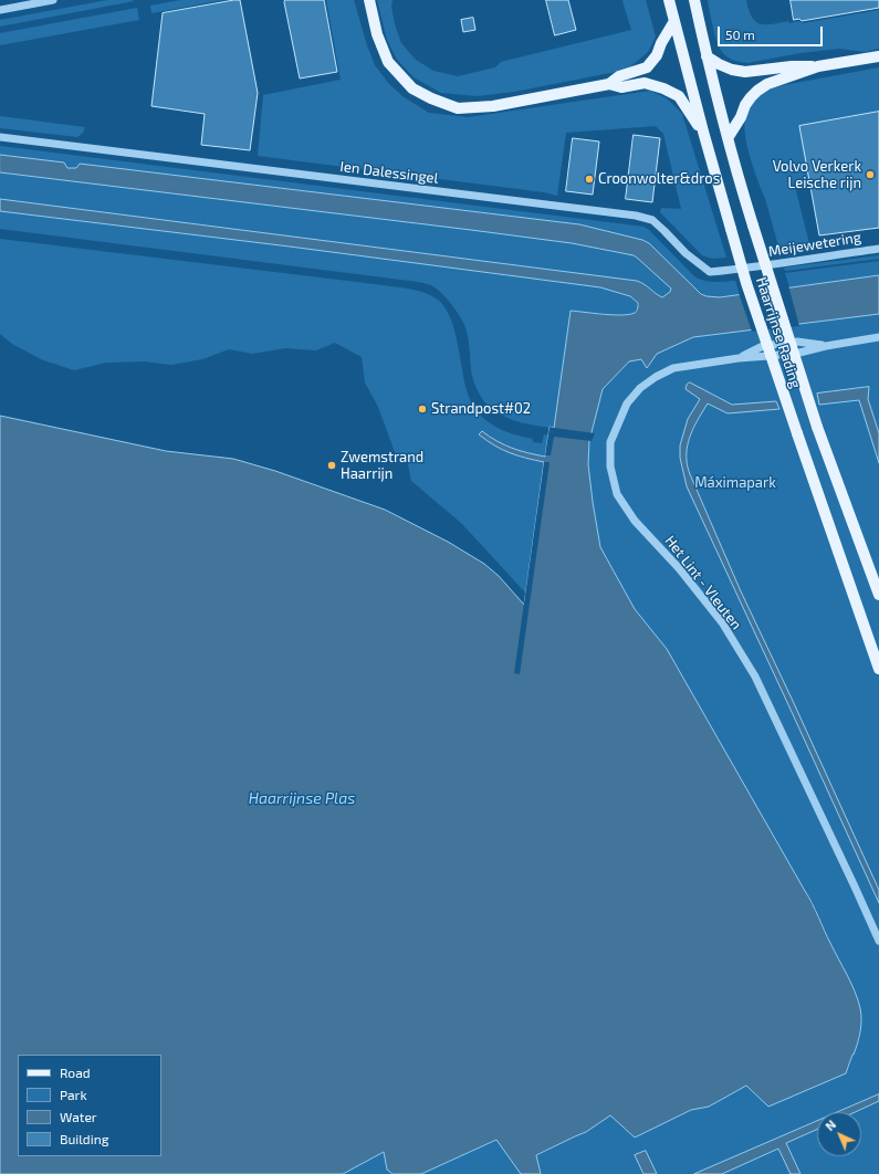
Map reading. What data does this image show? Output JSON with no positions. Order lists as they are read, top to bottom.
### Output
{
  "streets": {
    "main road": ["Haarrijnse Rading"],
    "street": ["Ien Dalessingel", "Meijewetering", "Het Lint - Vleuten"]
  },
  "crossings": [
    ["Ien Dalessingel", "Meijewetering"]
  ],
  "water": ["Haarrijnse Plas"],
  "parks": ["Máximapark"],
  "places": [
    "Volvo Verkerk Leische rijn",
    "Croonwolter&dros",
    "Strandpost#02",
    "Zwemstrand Haarrijn"
  ],
  "legend": [
    "Road",
    "Park",
    "Water",
    "Building"
  ],
  "scale_bar": "50 m",
  "north": "top left"
}
